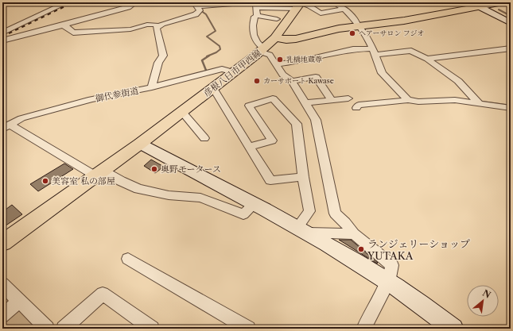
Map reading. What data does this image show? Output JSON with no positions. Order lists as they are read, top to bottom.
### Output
{
  "streets": {
    "main road": ["彦根八日市甲西線"],
    "street": ["御代参街道"]
  },
  "crossings": [
    ["彦根八日市甲西線", "御代参街道"]
  ],
  "places": [
    "ヘアーサロン フジオ",
    "乳橋地蔵尊",
    "カーサポート Kawase",
    "奥野モータース",
    "美容室 私の部屋",
    "ランジェリーショップ YUTAKA"
  ],
  "north": "top right"
}
